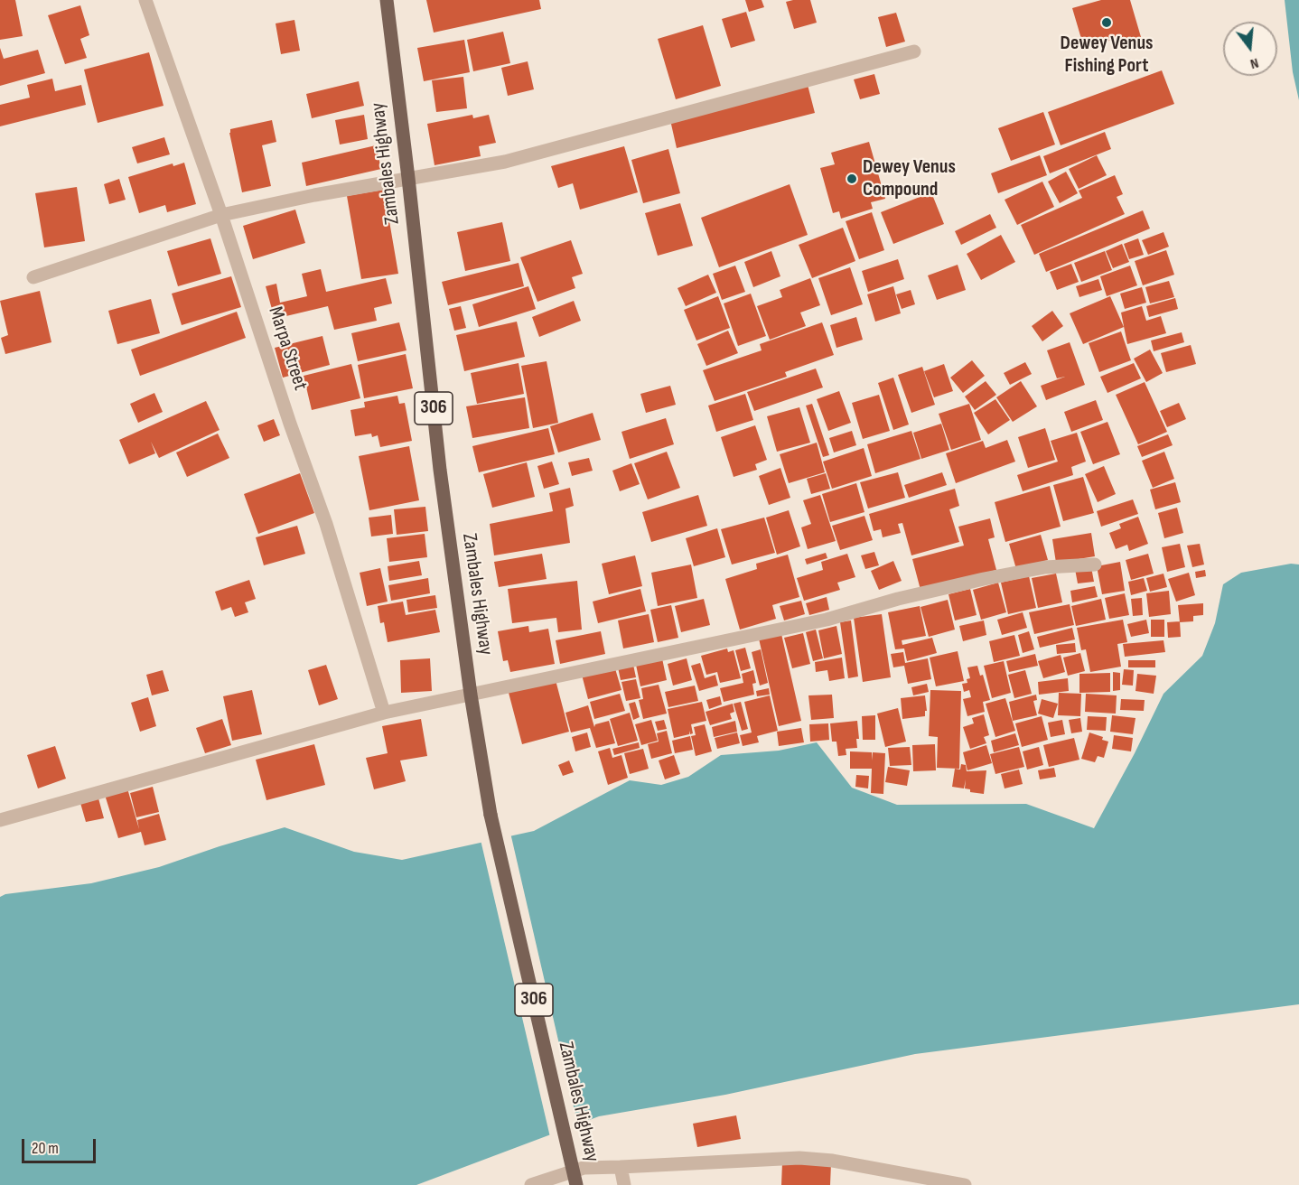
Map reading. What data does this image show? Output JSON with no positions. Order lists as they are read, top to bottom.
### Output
{
  "streets": {
    "main road": ["Zambales Highway", "306"],
    "street": ["Marpa Street"]
  },
  "places": ["Dewey Venus Fishing Port", "Dewey Venus Compound"],
  "scale_bar": "20 m",
  "north": "bottom"
}
